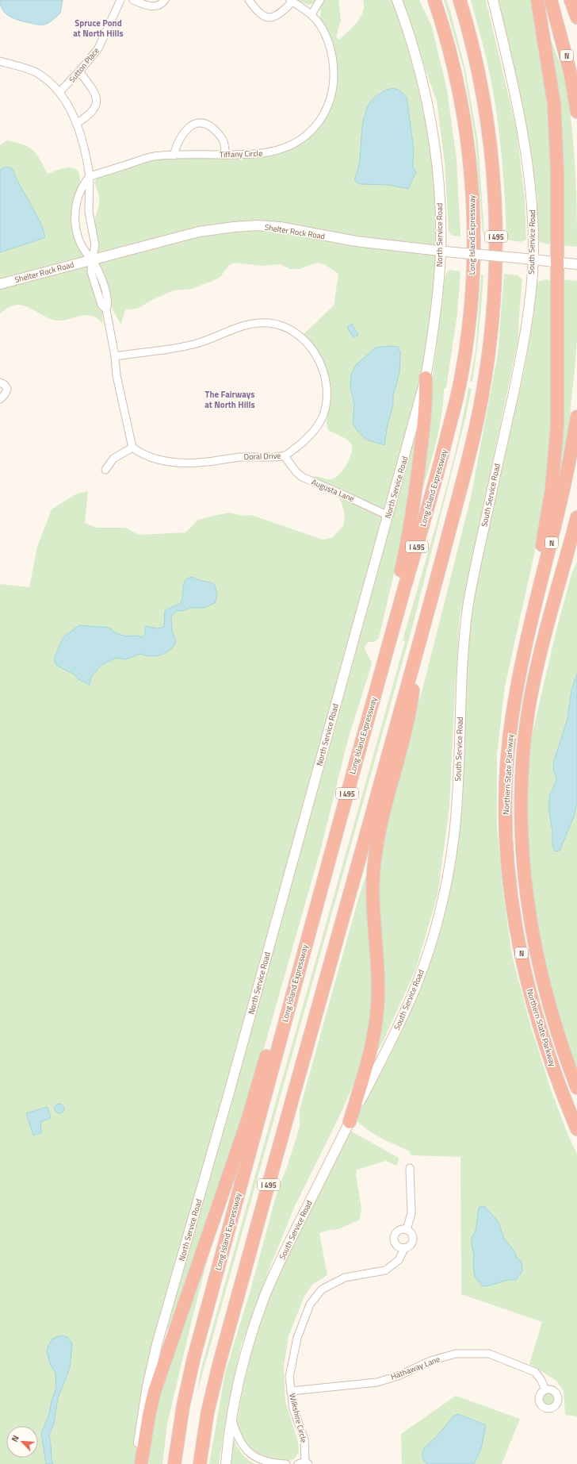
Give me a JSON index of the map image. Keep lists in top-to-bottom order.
{
  "streets": {
    "highway": [
      "N",
      "Long Island Expressway",
      "I 495",
      "Northern State Parkway"
    ],
    "main road": ["Shelter Rock Road", "North Service Road", "South Service Road"],
    "street": [
      "Sutton Place",
      "Tiffany Circle",
      "Doral Drive",
      "Augusta Lane",
      "Hathaway Lane",
      "Wilkshire Circle"
    ]
  },
  "crossings": [
    ["Shelter Rock Road", "North Service Road"],
    ["Shelter Rock Road", "South Service Road"],
    ["North Service Road", "Augusta Lane"],
    ["Doral Drive", "Augusta Lane"],
    ["Hathaway Lane", "Wilkshire Circle"]
  ],
  "districts": ["Spruce Pond at North Hills", "The Fairways at North Hills"],
  "north": "top left"
}
